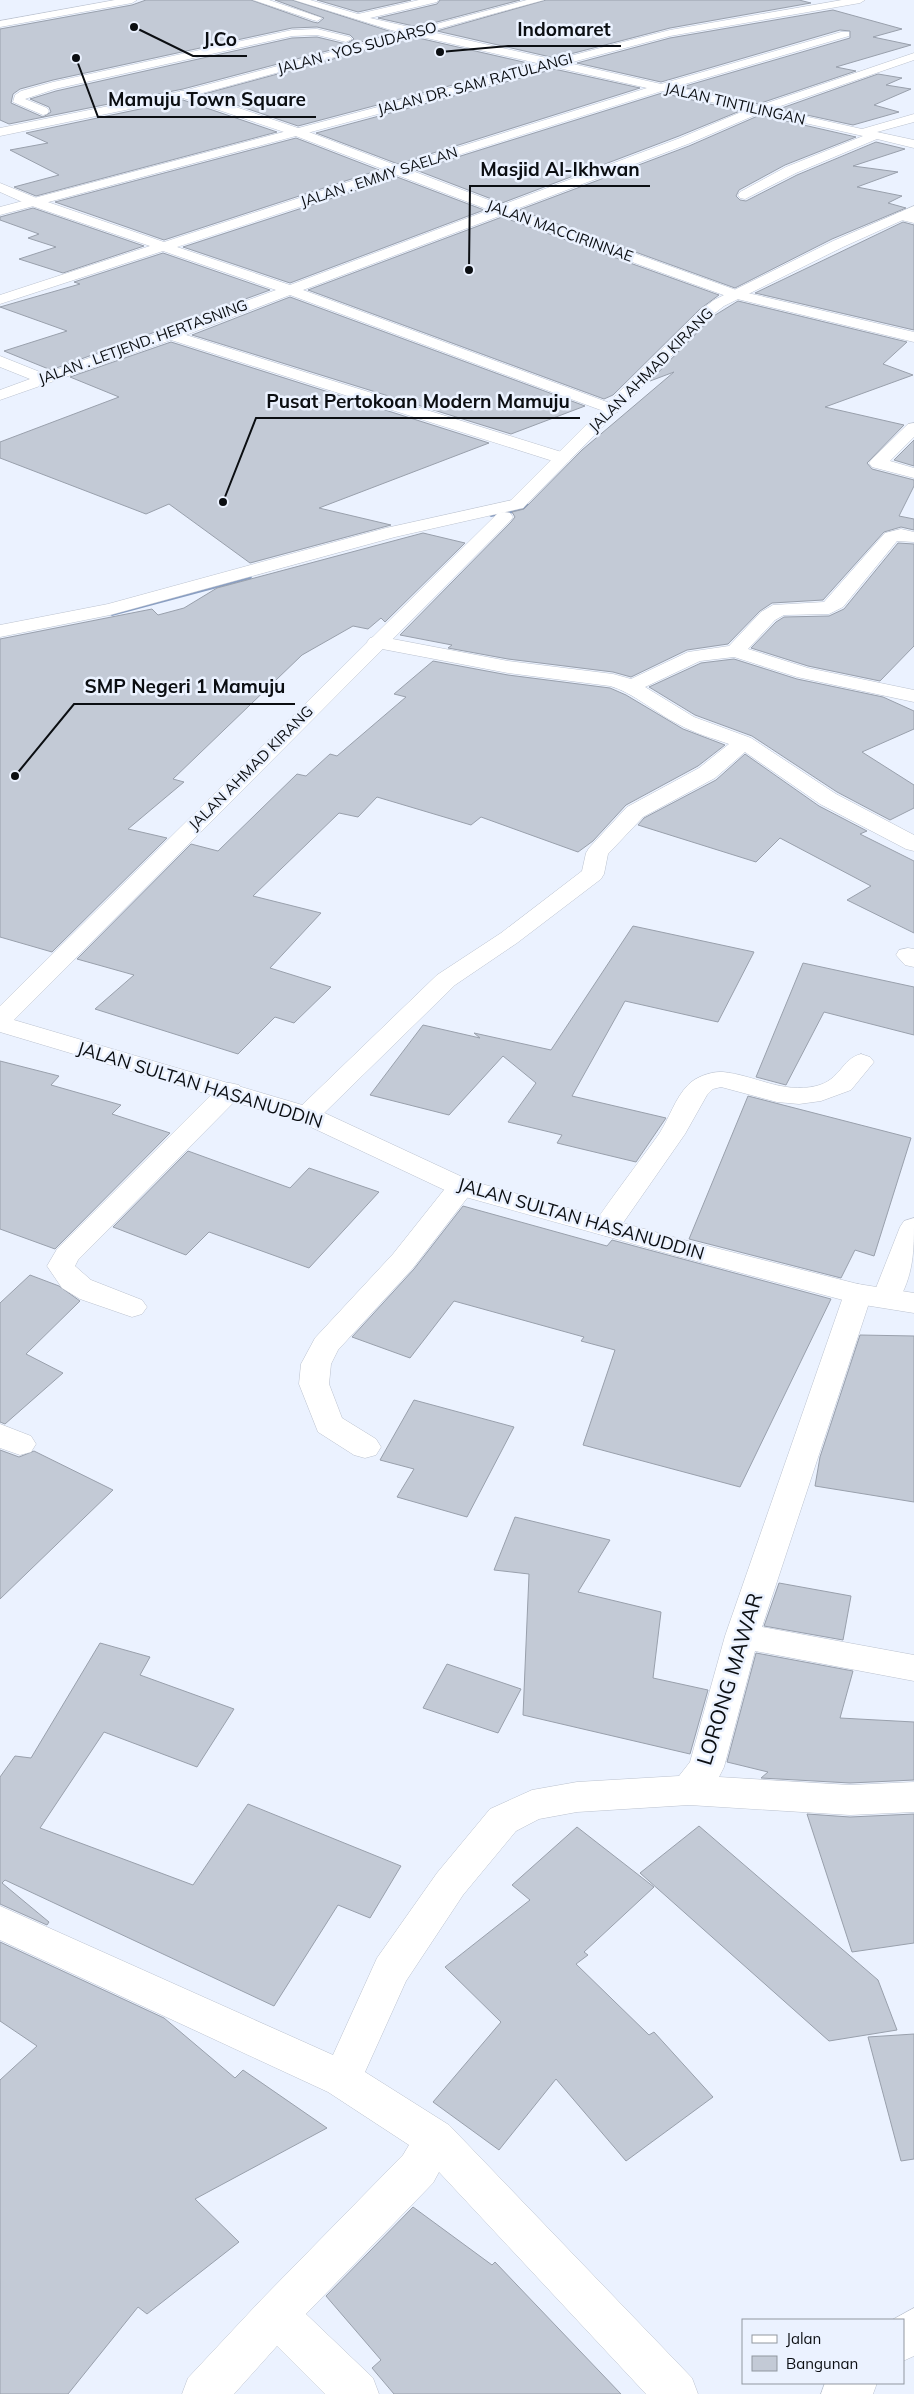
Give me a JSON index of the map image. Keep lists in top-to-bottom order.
{
  "streets": {
    "main road": [
      "JALAN . YOS SUDARSO",
      "JALAN DR. SAM RATULANGI",
      "JALAN TINTILINGAN",
      "JALAN . EMMY SAELAN",
      "JALAN MACCIRINNAE",
      "JALAN . LETJEND. HERTASNING",
      "JALAN AHMAD KIRANG",
      "JALAN SULTAN HASANUDDIN",
      "LORONG MAWAR"
    ]
  },
  "crossings": [
    ["JALAN . YOS SUDARSO", "JALAN TINTILINGAN"],
    ["JALAN . YOS SUDARSO", "JALAN MACCIRINNAE"],
    ["JALAN DR. SAM RATULANGI", "JALAN TINTILINGAN"],
    ["JALAN DR. SAM RATULANGI", "JALAN MACCIRINNAE"],
    ["JALAN TINTILINGAN", "JALAN . EMMY SAELAN"],
    ["JALAN TINTILINGAN", "JALAN . LETJEND. HERTASNING"],
    ["JALAN . EMMY SAELAN", "JALAN MACCIRINNAE"],
    ["JALAN MACCIRINNAE", "JALAN . LETJEND. HERTASNING"],
    ["JALAN MACCIRINNAE", "JALAN AHMAD KIRANG"],
    ["JALAN SULTAN HASANUDDIN", "LORONG MAWAR"]
  ],
  "places": [
    "J.Co",
    "Indomaret",
    "Mamuju Town Square",
    "Masjid Al-Ikhwan",
    "Pusat Pertokoan Modern Mamuju",
    "SMP Negeri 1 Mamuju"
  ],
  "legend": ["Jalan", "Bangunan"]
}
